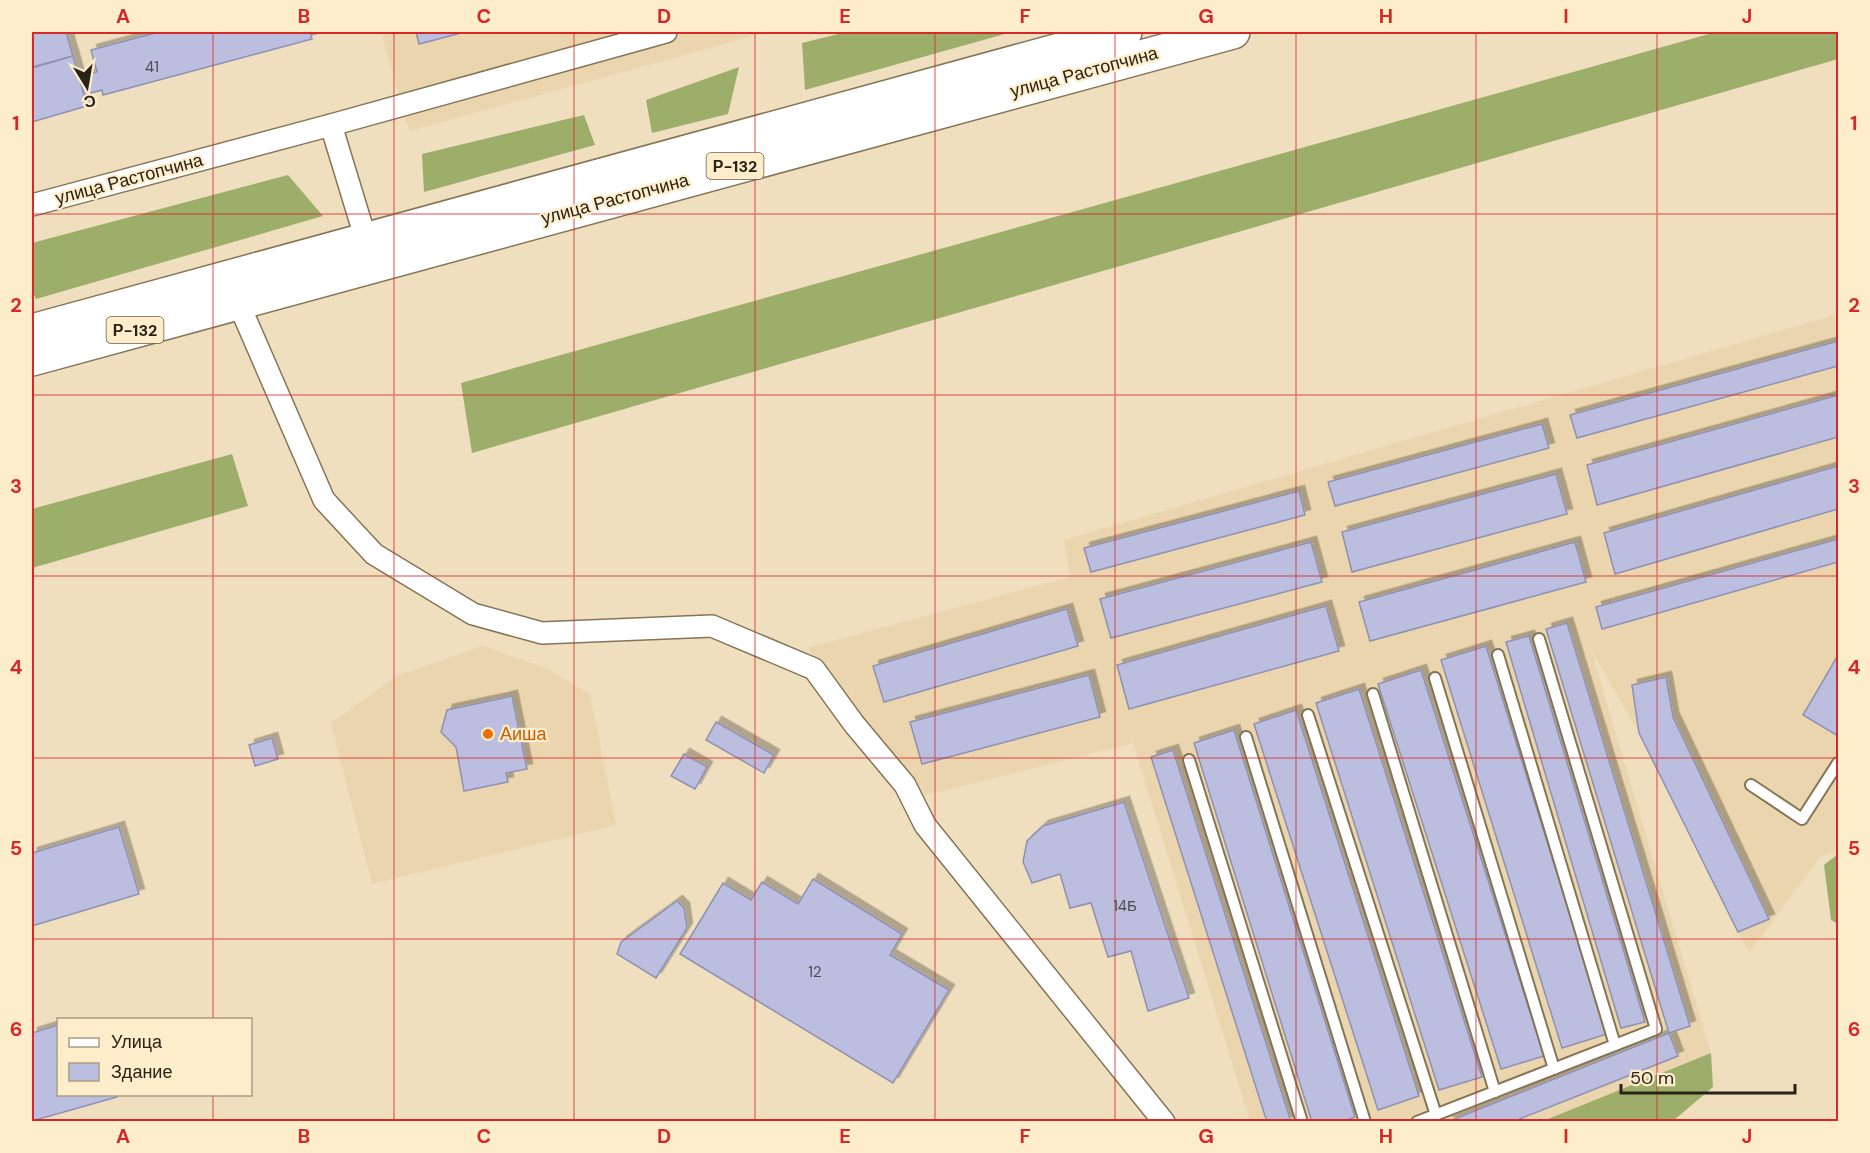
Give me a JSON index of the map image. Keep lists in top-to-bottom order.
{
  "streets": {
    "highway": ["улица Растопчина", "Р-132"]
  },
  "places": ["Аиша"],
  "house_numbers": ["41", "14Б", "12"],
  "legend": ["Улица", "Здание"],
  "scale_bar": "50 m",
  "north": "bottom",
  "grid": {
    "columns": [
      "A",
      "B",
      "C",
      "D",
      "E",
      "F",
      "G",
      "H",
      "I",
      "J"
    ],
    "rows": [
      "1",
      "2",
      "3",
      "4",
      "5",
      "6"
    ]
  }
}
